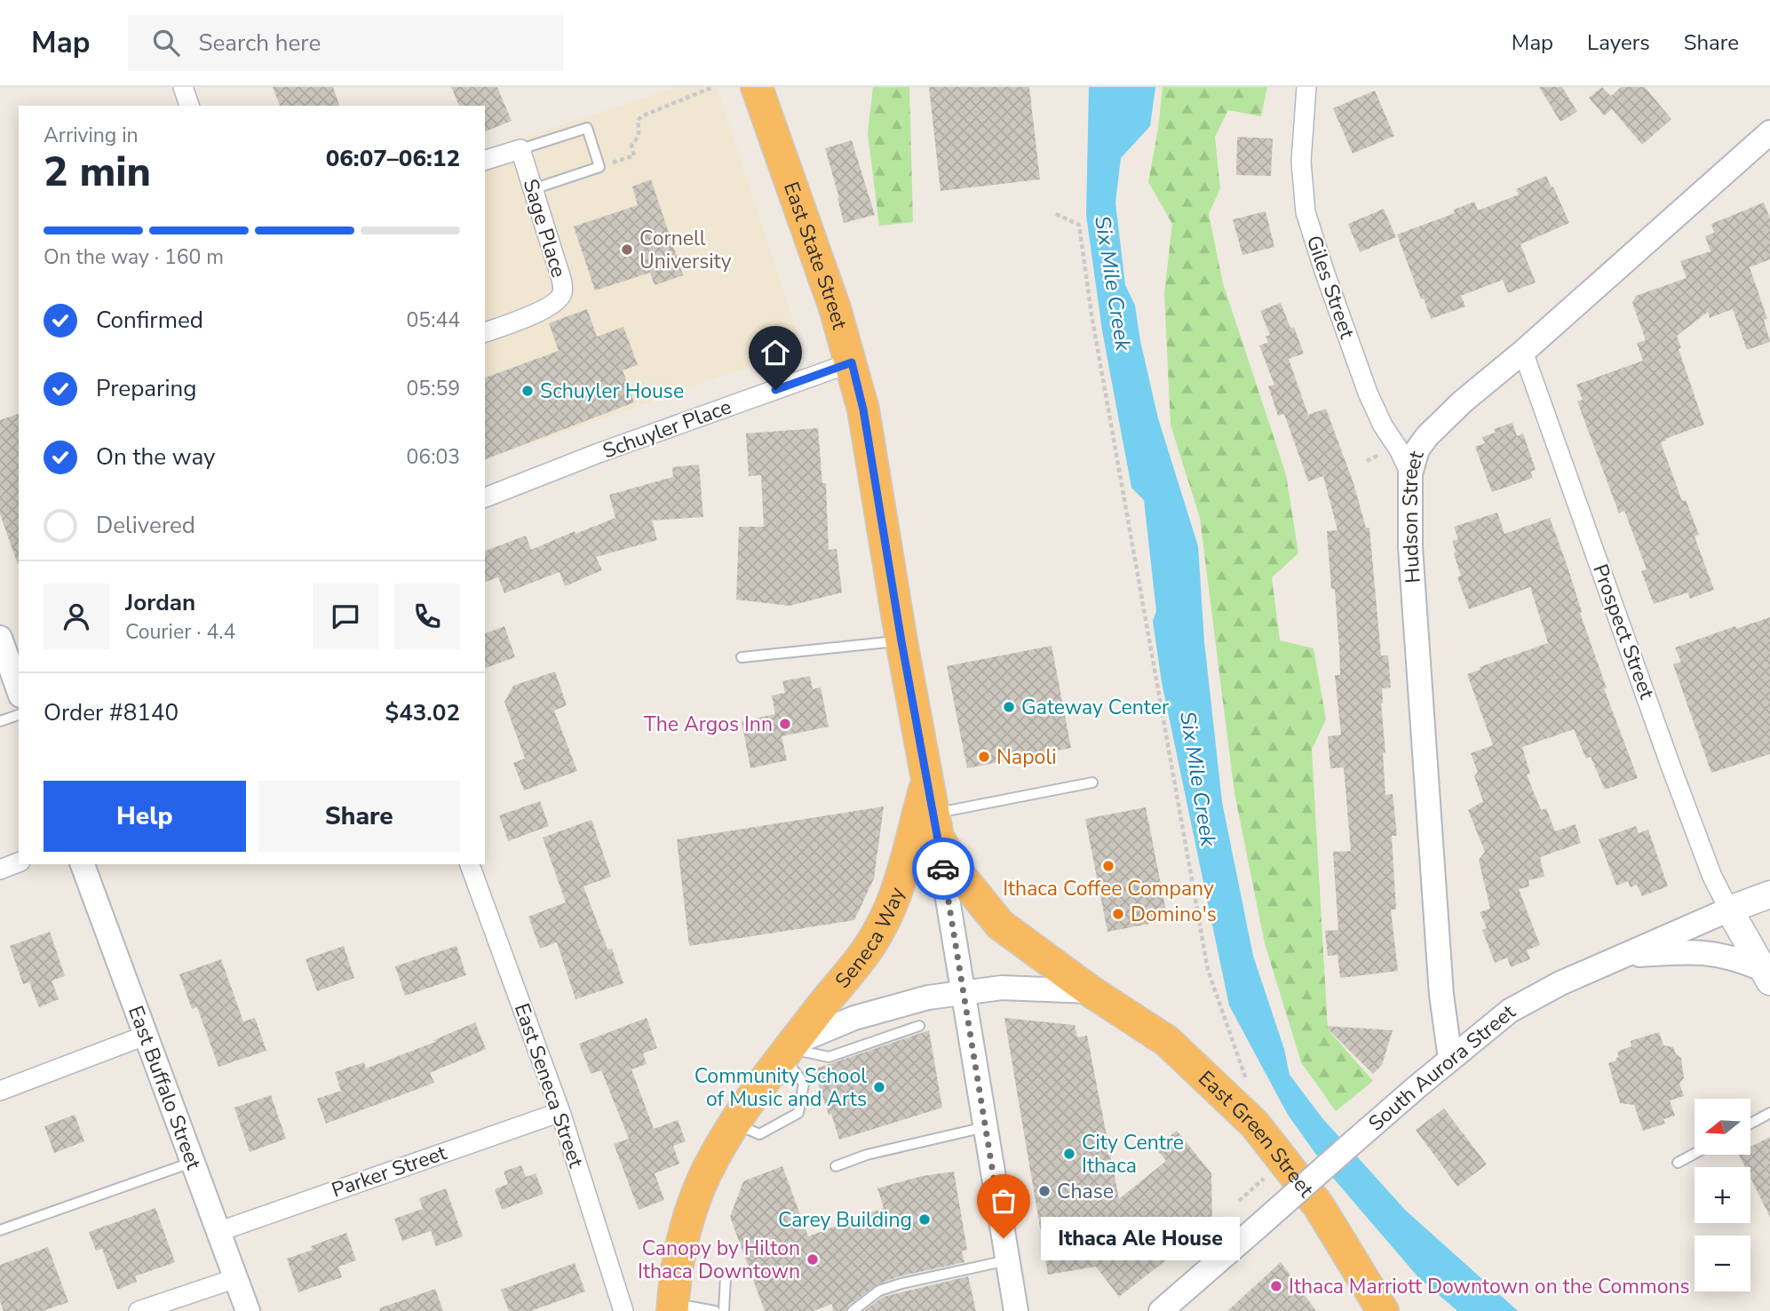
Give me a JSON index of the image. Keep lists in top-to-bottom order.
{
  "streets": {
    "highway": ["East State Street", "Seneca Way", "East Green Street"],
    "main road": ["South Aurora Street"],
    "street": [
      "Sage Place",
      "Giles Street",
      "Schuyler Place",
      "Hudson Street",
      "Prospect Street",
      "East Seneca Street",
      "East Buffalo Street",
      "Parker Street"
    ]
  },
  "crossings": [
    ["East State Street", "Schuyler Place"],
    ["East State Street", "Seneca Way"],
    ["East State Street", "East Green Street"],
    ["Giles Street", "Hudson Street"],
    ["Hudson Street", "Prospect Street"],
    ["Hudson Street", "South Aurora Street"],
    ["Prospect Street", "South Aurora Street"],
    ["East Seneca Street", "Parker Street"],
    ["East Buffalo Street", "Parker Street"]
  ],
  "water": ["Six Mile Creek"],
  "places": [
    "Cornell University",
    "Schuyler House",
    "Gateway Center",
    "The Argos Inn",
    "Napoli",
    "Ithaca Coffee Company",
    "Domino's",
    "Community School of Music and Arts",
    "City Centre Ithaca",
    "Chase",
    "Carey Building",
    "Ithaca Ale House",
    "Canopy by Hilton Ithaca Downtown",
    "Ithaca Marriott Downtown on the Commons"
  ],
  "north": "left",
  "page": {
    "header": "Map",
    "search": "Search here",
    "nav": ["Map", "Layers", "Share"],
    "heading": ["2 min", "Arriving in", "06:07–06:12"],
    "panel": [
      "Jordan",
      "Courier · 4.4",
      "Order #8140",
      "$43.02"
    ],
    "bar": "On the way · 160 m",
    "list": [
      ["Confirmed", "05:44"],
      ["Preparing", "05:59"],
      ["On the way", "06:03"],
      "Delivered"
    ],
    "buttons": ["Help", "Share"],
    "map_buttons": ["+", "−"],
    "bubble": "Ithaca Ale House"
  }
}
